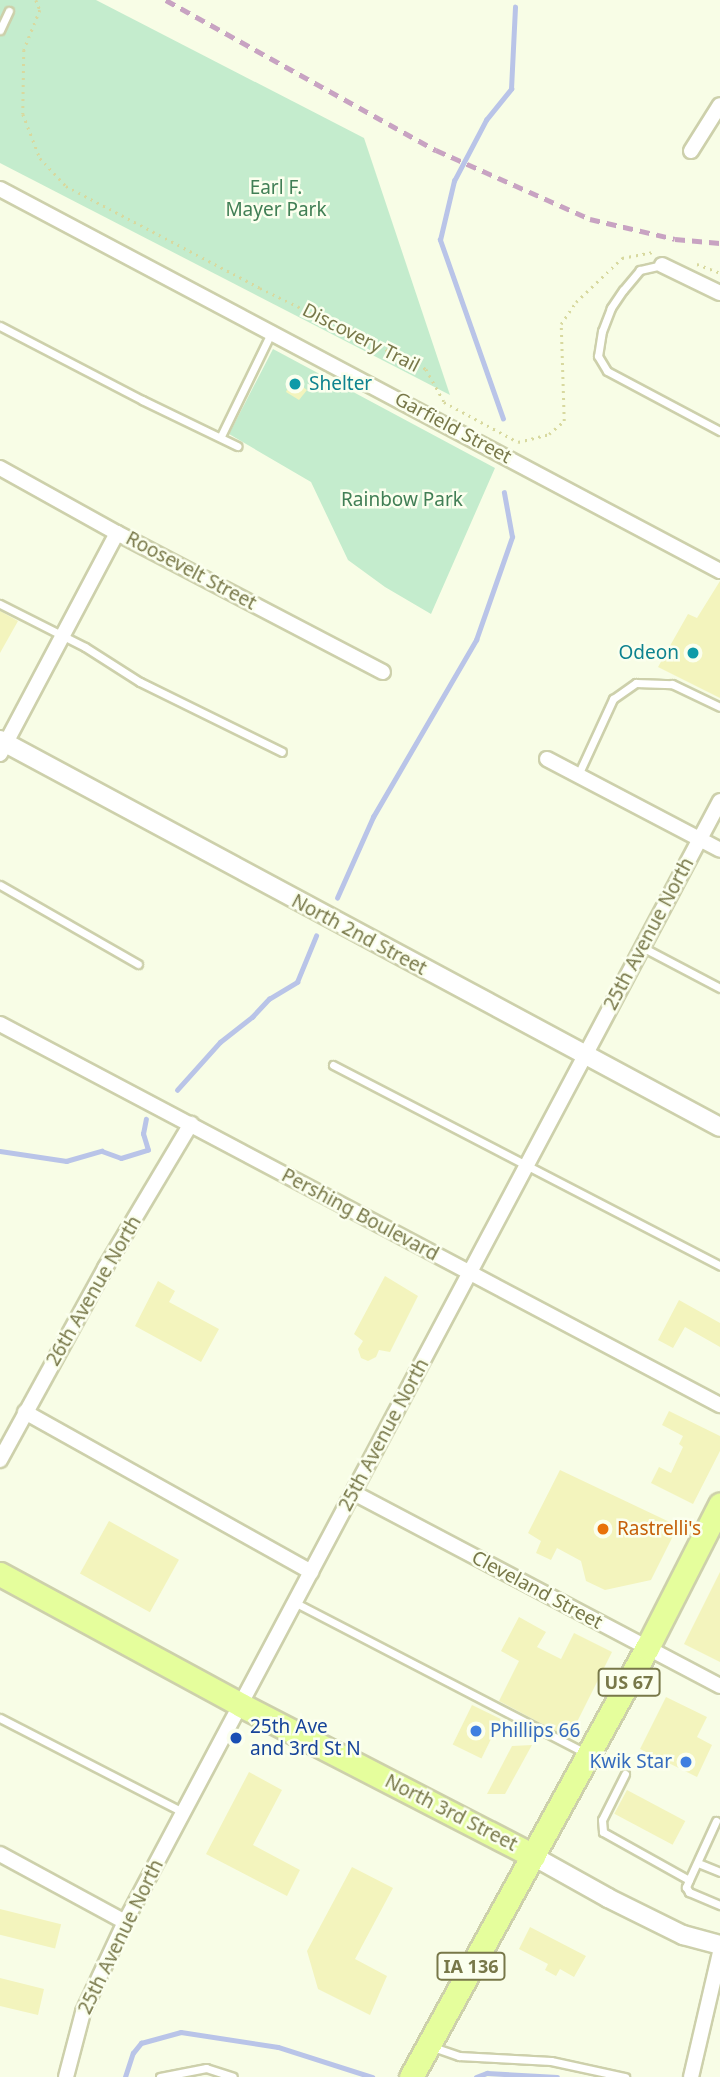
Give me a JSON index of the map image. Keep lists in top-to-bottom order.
{
  "streets": {
    "main road": ["US 67", "North 3rd Street", "IA 136"],
    "street": [
      "Garfield Street",
      "Roosevelt Street",
      "25th Avenue North",
      "North 2nd Street",
      "Pershing Boulevard",
      "26th Avenue North",
      "Cleveland Street"
    ],
    "path": ["Discovery Trail"]
  },
  "crossings": [
    ["25th Avenue North", "North 2nd Street"],
    ["25th Avenue North", "Pershing Boulevard"],
    ["25th Avenue North", "Cleveland Street"],
    ["25th Avenue North", "North 3rd Street"],
    ["Pershing Boulevard", "26th Avenue North"],
    ["Cleveland Street", "US 67"],
    ["US 67", "North 3rd Street"],
    ["US 67", "IA 136"],
    ["North 3rd Street", "IA 136"]
  ],
  "parks": ["Earl F. Mayer Park", "Rainbow Park"],
  "places": [
    "Shelter",
    "Odeon",
    "Rastrelli's",
    "Phillips 66",
    "25th Ave and 3rd St N",
    "Kwik Star"
  ]
}
